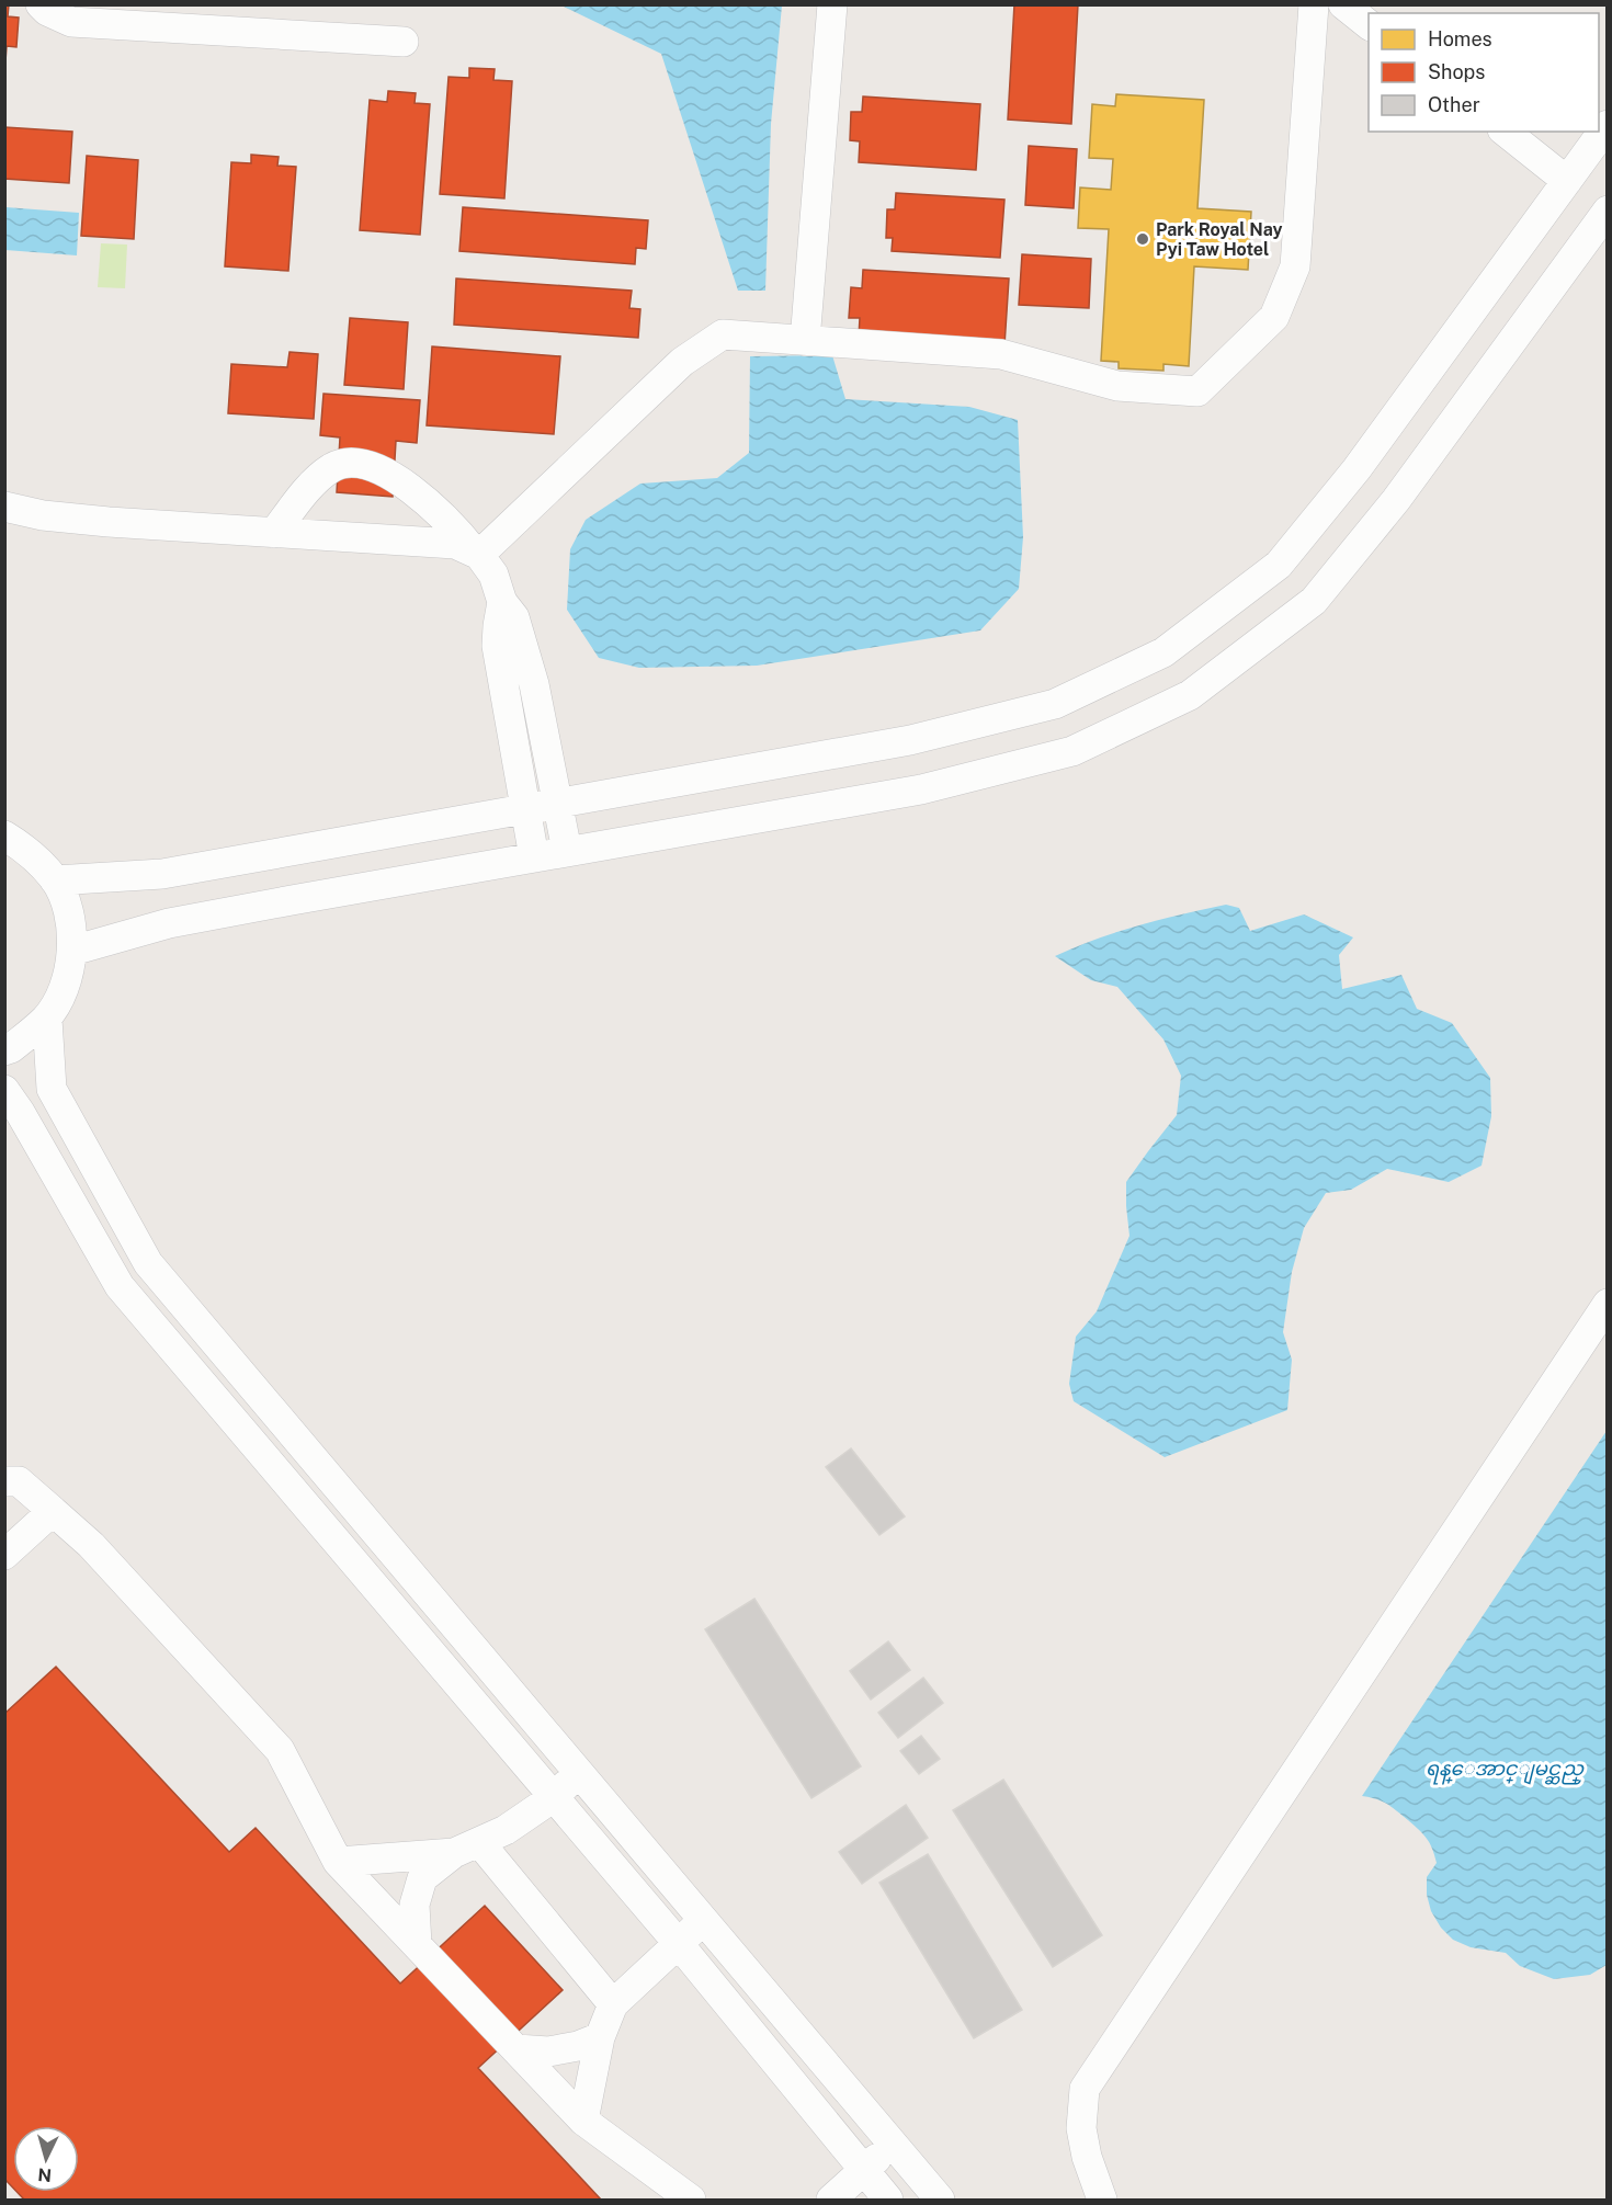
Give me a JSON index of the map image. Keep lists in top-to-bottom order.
{
  "water": ["ရန္ေအာင္ျမင္ဆည္"],
  "places": ["Park Royal Nay Pyi Taw Hotel"],
  "legend": ["Homes", "Shops", "Other"],
  "north": "bottom"
}
